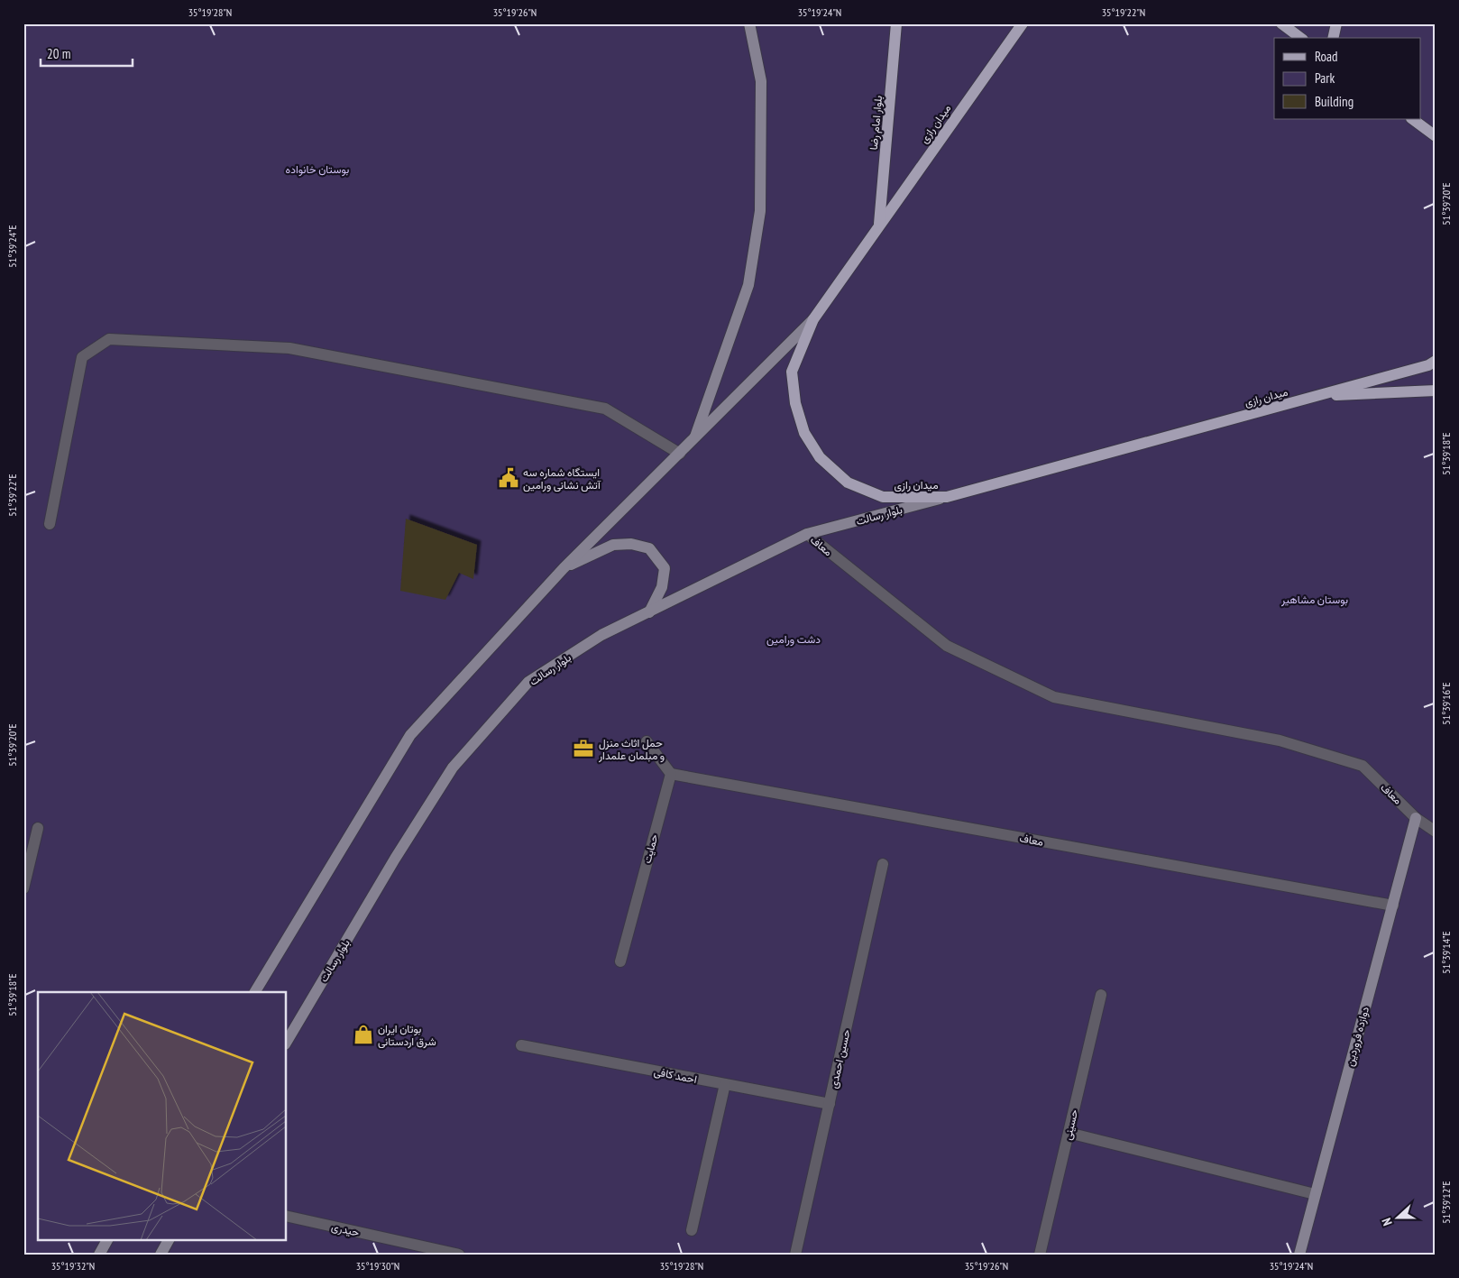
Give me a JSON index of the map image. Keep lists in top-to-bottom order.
{
  "streets": {
    "main road": [
      "بلوار امام رضا",
      "میدان رازی",
      "بلوار رسالت",
      "دوازده فروردین"
    ],
    "street": [
      "معاف",
      "حمایت",
      "حسین احمدی",
      "احمد کافی",
      "حسینی",
      "حیدری"
    ]
  },
  "crossings": [
    ["بلوار امام رضا", "میدان رازی"],
    ["میدان رازی", "بلوار رسالت"],
    ["بلوار رسالت", "معاف"],
    ["معاف", "حمایت"],
    ["معاف", "دوازده فروردین"],
    ["حسین احمدی", "احمد کافی"]
  ],
  "parks": ["بوستان خانواده", "بوستان مشاهیر", "دشت ورامین"],
  "places": {
    "public building": ["ایستگاه شماره سه آتش نشانی ورامین"],
    "office": ["حمل اثاث منزل و مبلمان علمدار"],
    "shop": ["بوتان ایران شرق اردستانی"]
  },
  "legend": ["Road", "Park", "Building"],
  "scale_bar": "20 m",
  "north": "left",
  "coordinates": [
    "35°19'28\"N",
    "35°19'26\"N",
    "35°19'24\"N",
    "35°19'22\"N",
    "51°39'20\"E",
    "51°39'24\"E",
    "51°39'18\"E",
    "51°39'22\"E",
    "51°39'16\"E",
    "51°39'14\"E",
    "51°39'12\"E",
    "35°19'32\"N",
    "35°19'30\"N"
  ]
}
